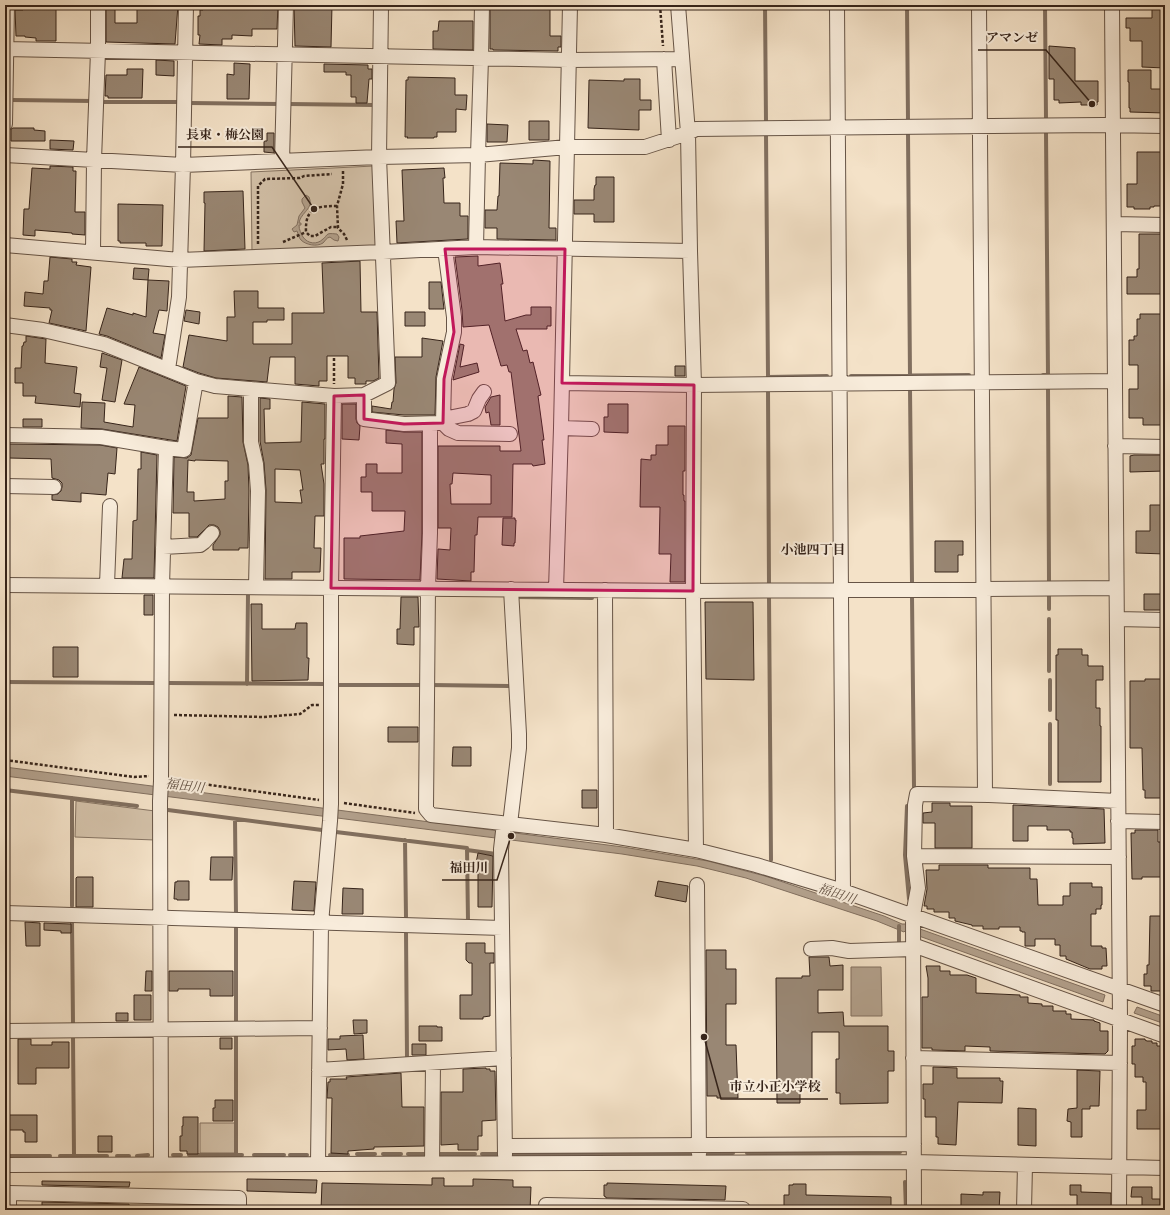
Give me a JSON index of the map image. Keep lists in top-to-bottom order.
{
  "districts": ["小池四丁目"],
  "water": ["福田川"],
  "places": [
    "アマンゼ",
    "長束・梅公園",
    "福田川",
    "市立小正小学校"
  ]
}
